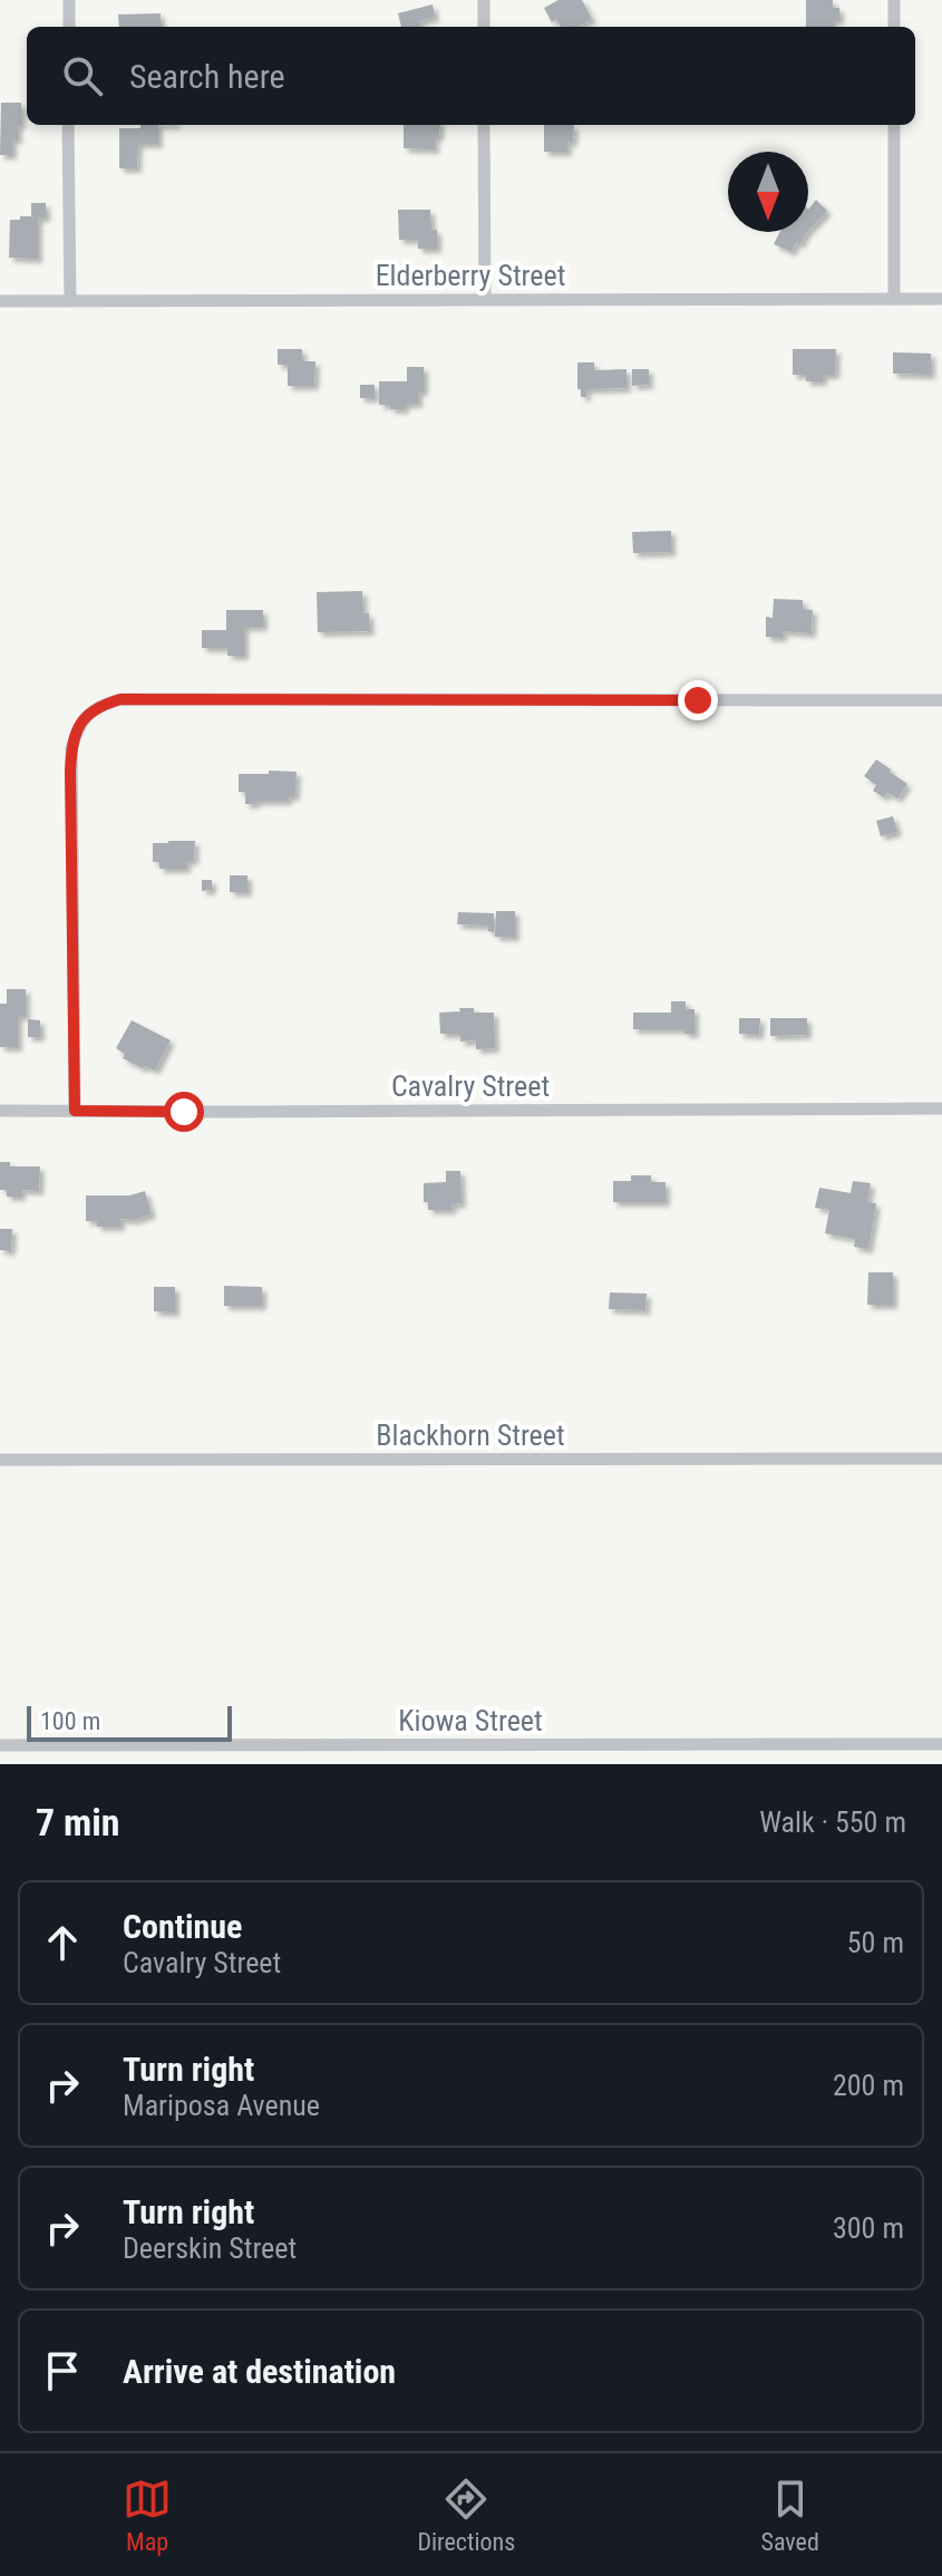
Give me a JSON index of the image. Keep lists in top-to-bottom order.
{
  "streets": {
    "street": [
      "Elderberry Street",
      "Cavalry Street",
      "Blackhorn Street",
      "Kiowa Street"
    ]
  },
  "scale_bar": "100 m",
  "north": "bottom",
  "page": {
    "search": "Search here",
    "scale": "100 m",
    "heading": ["7 min", "Walk · 550 m"],
    "list": [
      ["Continue", "Cavalry Street", "50 m"],
      ["Turn right", "Mariposa Avenue", "200 m"],
      ["Turn right", "Deerskin Street", "300 m"],
      "Arrive at destination"
    ],
    "nav": ["Map", "Directions", "Saved"]
  }
}
